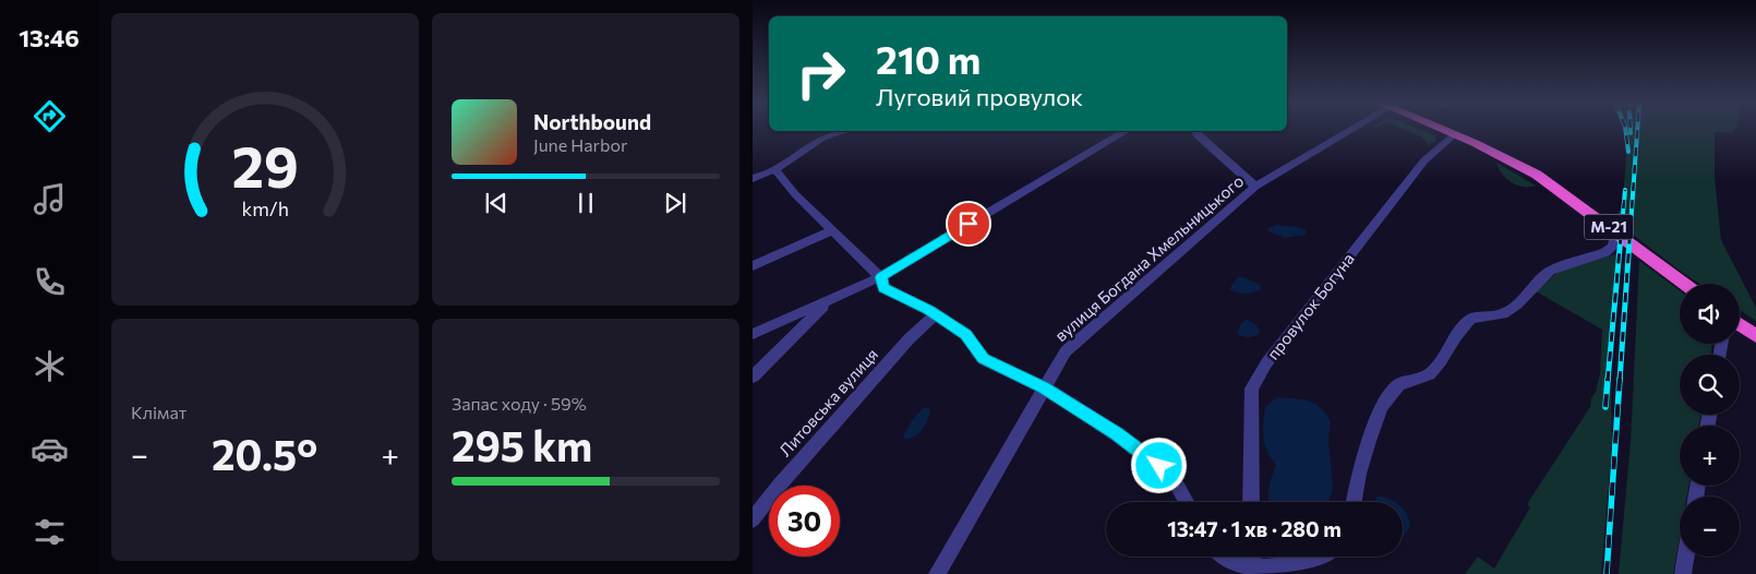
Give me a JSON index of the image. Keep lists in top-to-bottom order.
{
  "streets": {
    "highway": ["М-21"],
    "street": ["вулиця Богдана Хмельницького", "провулок Богуна", "Литовська вулиця"]
  },
  "crossings": [
    ["М-21", "провулок Богуна"]
  ],
  "page": {
    "tabs": "13:46",
    "turn": ["210 m", "Луговий провулок"],
    "song": ["Northbound", "June Harbor"],
    "map_buttons": ["+", "−"],
    "tile": [
      "Клімат",
      ["Запас ходу · 59%", "295 km"]
    ],
    "heat": ["−", "20.5°", "+"],
    "limit": "30",
    "trip": "13:47 · 1 хв · 280 m",
    "gauge": ["29", "km/h"]
  }
}
